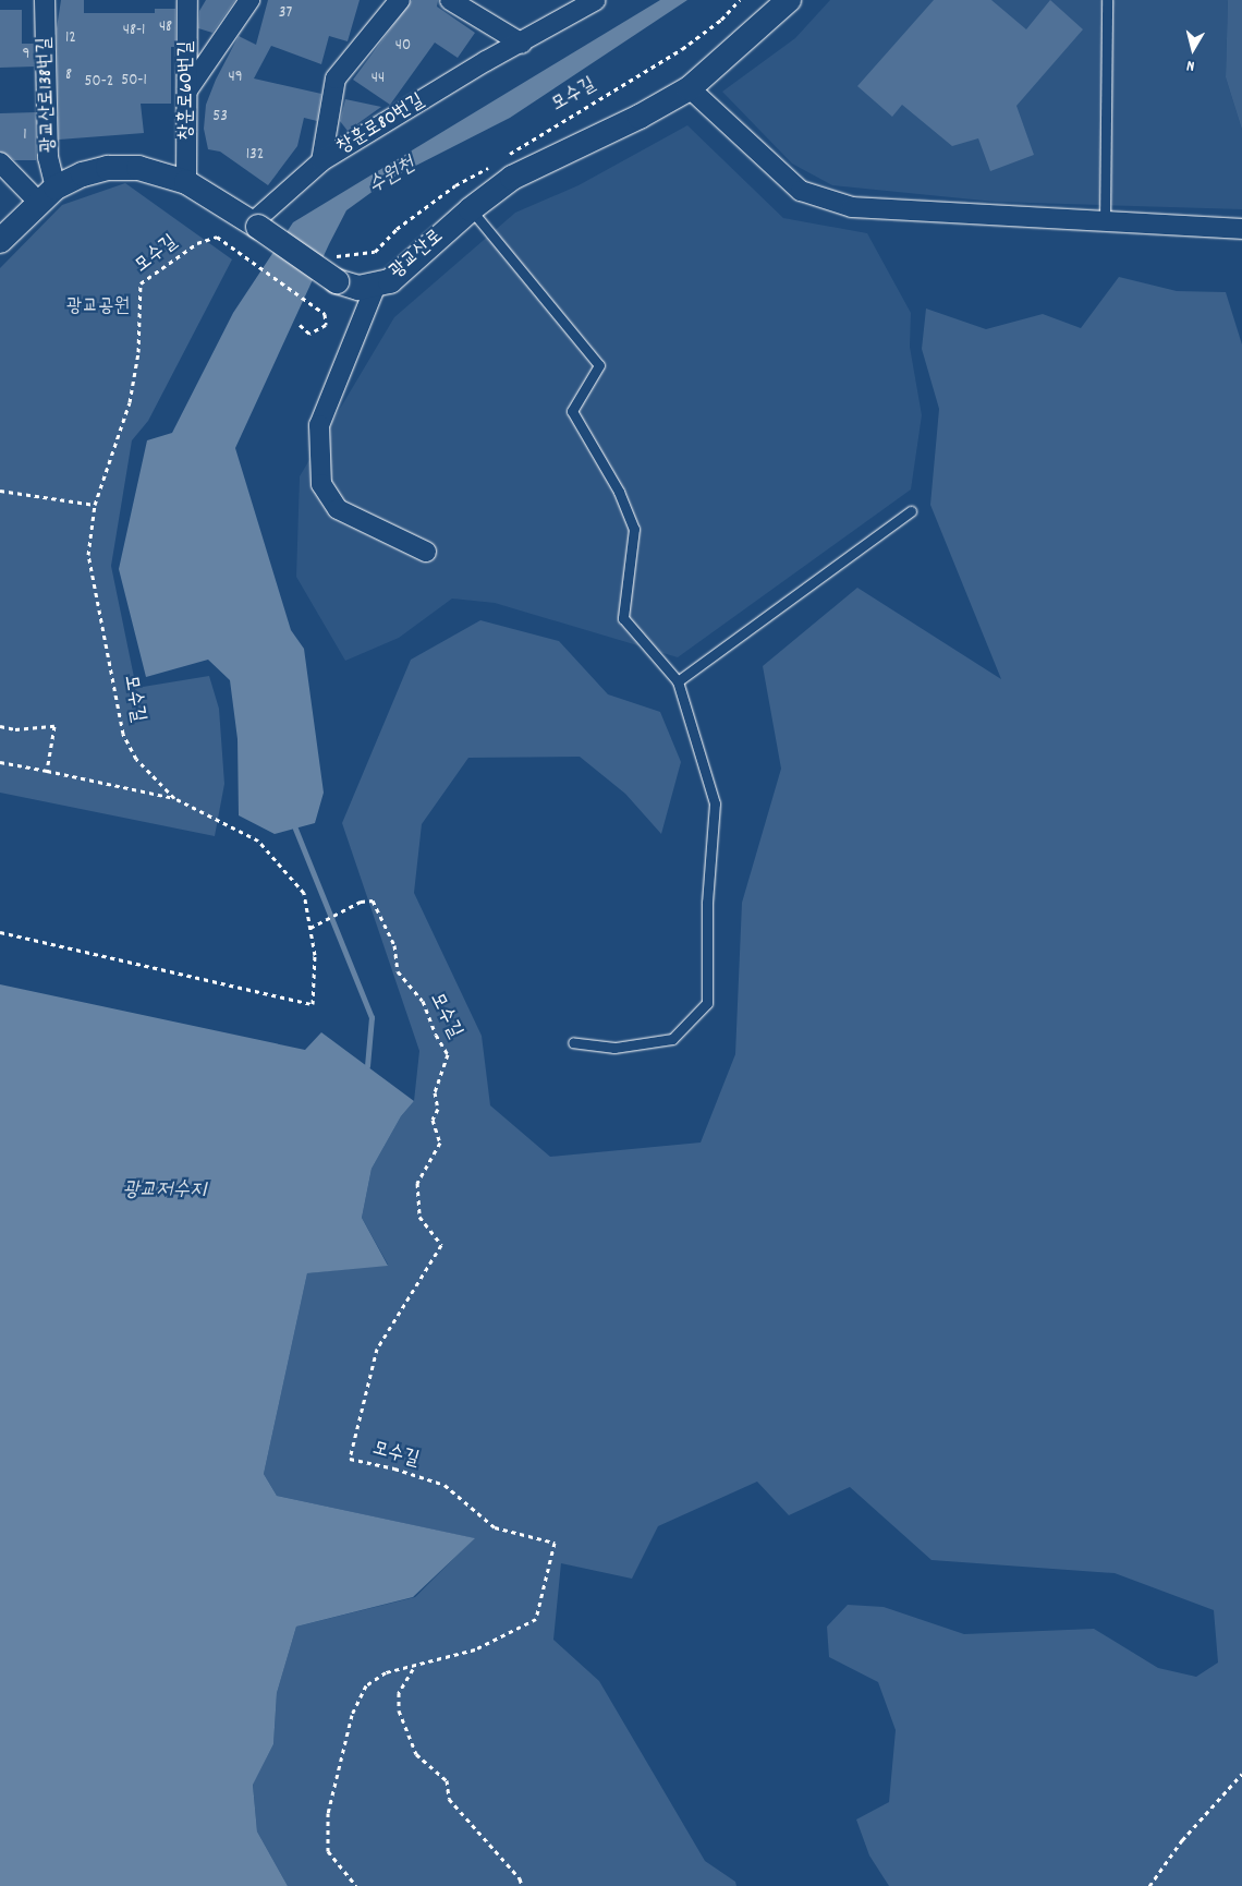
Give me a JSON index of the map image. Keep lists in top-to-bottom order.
{
  "streets": {
    "street": [
      "창훈로60번길",
      "광교산로138번길",
      "창훈로80번길",
      "광교산로"
    ],
    "path": ["모수길"]
  },
  "crossings": [
    ["창훈로60번길", "광교산로"],
    ["광교산로138번길", "광교산로"],
    ["창훈로80번길", "광교산로"]
  ],
  "water": ["수원천", "광교저수지"],
  "parks": ["광교공원"],
  "house_numbers": [
    "37",
    "48",
    "48-1",
    "12",
    "40",
    "9",
    "8",
    "49",
    "44",
    "50-1",
    "50-2",
    "53",
    "1",
    "132"
  ],
  "north": "bottom"
}
